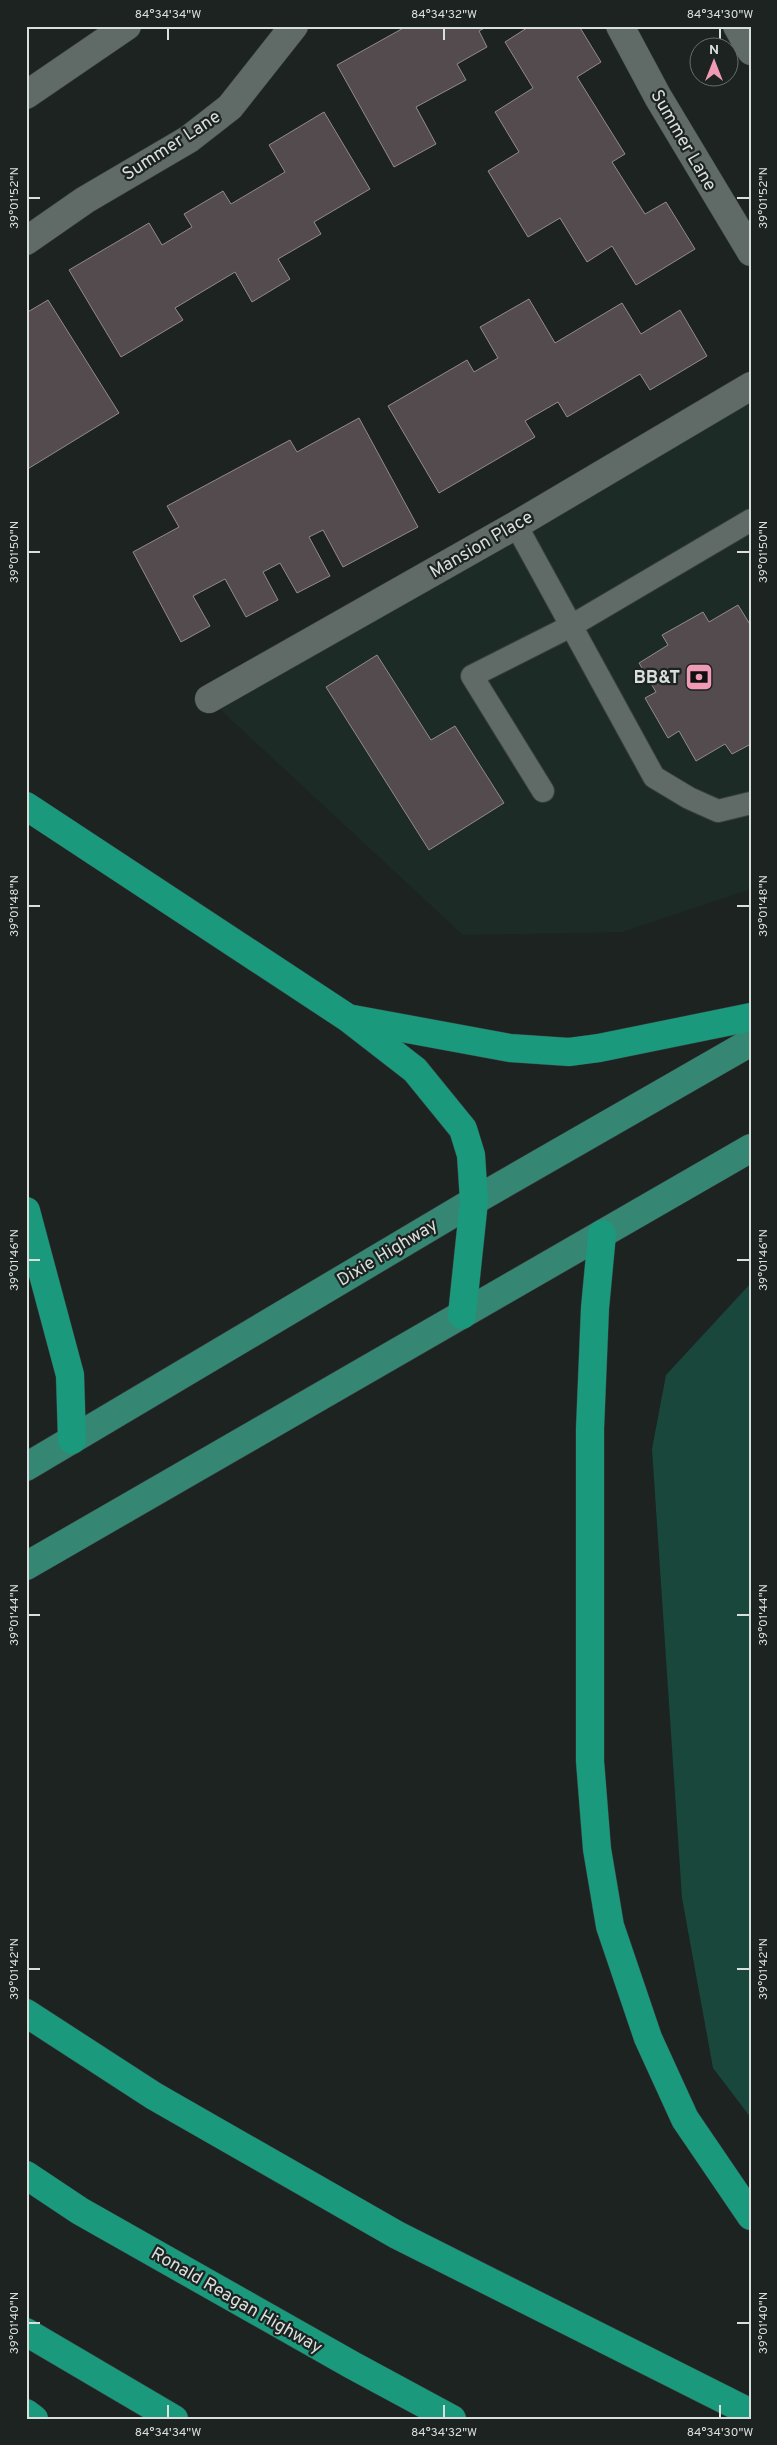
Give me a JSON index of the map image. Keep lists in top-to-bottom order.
{
  "streets": {
    "highway": ["Ronald Reagan Highway"],
    "main road": ["Dixie Highway"],
    "street": ["Summer Lane", "Mansion Place"]
  },
  "places": {
    "bank": ["BB&T"]
  },
  "north": "top",
  "coordinates": [
    "84°34'34\"W",
    "84°34'32\"W",
    "84°34'30\"W",
    "39°01'52\"N",
    "39°01'50\"N",
    "39°01'48\"N",
    "39°01'46\"N",
    "39°01'44\"N",
    "39°01'42\"N",
    "39°01'40\"N"
  ]
}
